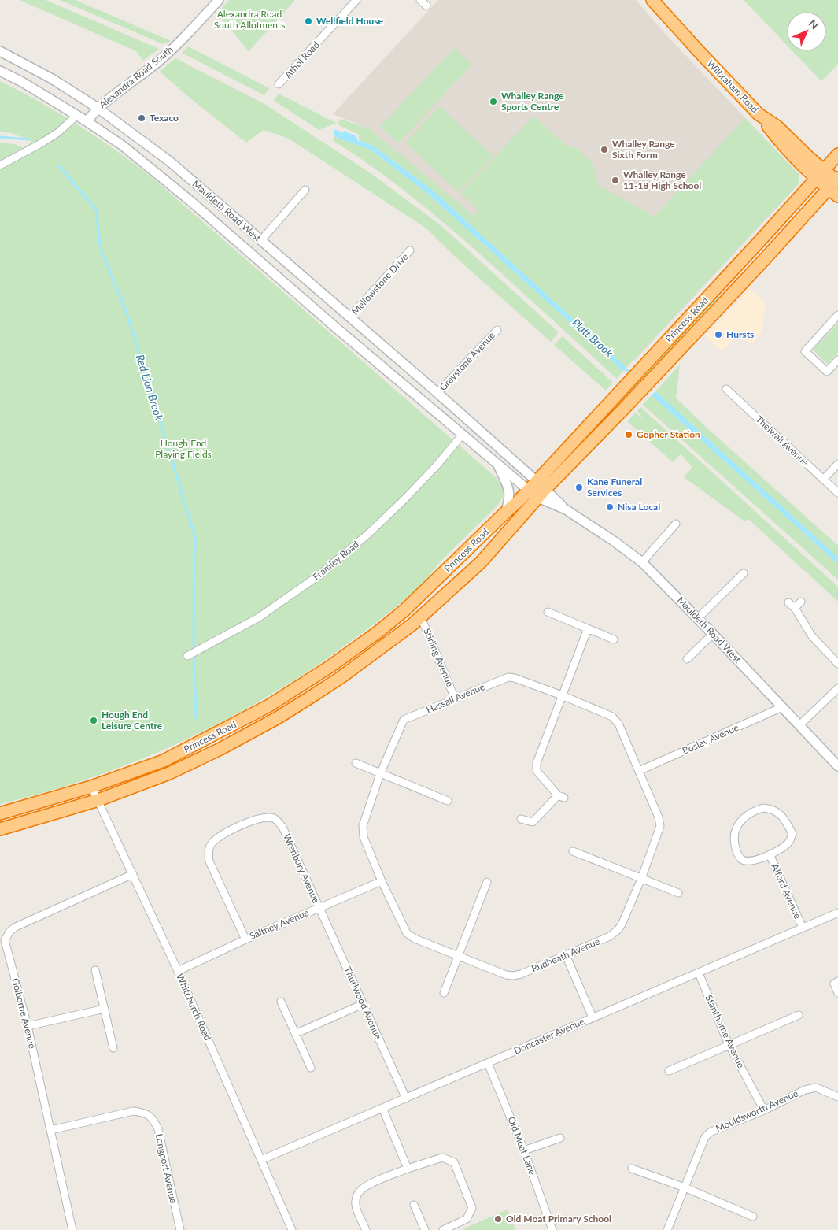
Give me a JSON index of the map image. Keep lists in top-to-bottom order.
{
  "streets": {
    "highway": ["Wilbraham Road", "Princess Road"],
    "street": [
      "Athol Road",
      "Alexandra Road South",
      "Mauldeth Road West",
      "Mellowstone Drive",
      "Greystone Avenue",
      "Thelwall Avenue",
      "Framley Road",
      "Stirling Avenue",
      "Hassall Avenue",
      "Bosley Avenue",
      "Wrenbury Avenue",
      "Alford Avenue",
      "Saltney Avenue",
      "Rudheath Avenue",
      "Thurlwood Avenue",
      "Whitchurch Road",
      "Golborne Avenue",
      "Stanthorne Avenue",
      "Doncaster Avenue",
      "Mouldsworth Avenue",
      "Old Moat Lane",
      "Longport Avenue"
    ]
  },
  "crossings": [
    ["Alexandra Road South", "Mauldeth Road West"],
    ["Wilbraham Road", "Princess Road"],
    ["Mauldeth Road West", "Mellowstone Drive"],
    ["Mauldeth Road West", "Princess Road"],
    ["Mauldeth Road West", "Greystone Avenue"],
    ["Mauldeth Road West", "Bosley Avenue"],
    ["Princess Road", "Stirling Avenue"],
    ["Princess Road", "Whitchurch Road"],
    ["Stirling Avenue", "Hassall Avenue"],
    ["Hassall Avenue", "Bosley Avenue"],
    ["Hassall Avenue", "Saltney Avenue"],
    ["Hassall Avenue", "Rudheath Avenue"],
    ["Bosley Avenue", "Rudheath Avenue"],
    ["Wrenbury Avenue", "Saltney Avenue"],
    ["Wrenbury Avenue", "Thurlwood Avenue"],
    ["Alford Avenue", "Doncaster Avenue"],
    ["Saltney Avenue", "Rudheath Avenue"],
    ["Saltney Avenue", "Thurlwood Avenue"],
    ["Saltney Avenue", "Whitchurch Road"],
    ["Thurlwood Avenue", "Doncaster Avenue"],
    ["Whitchurch Road", "Golborne Avenue"],
    ["Whitchurch Road", "Doncaster Avenue"],
    ["Golborne Avenue", "Longport Avenue"],
    ["Stanthorne Avenue", "Doncaster Avenue"],
    ["Stanthorne Avenue", "Mouldsworth Avenue"],
    ["Doncaster Avenue", "Old Moat Lane"]
  ],
  "water": ["Platt Brook", "Red Lion Brook"],
  "parks": ["Alexandra Road South Allotments", "Hough End Playing Fields"],
  "places": [
    "Wellfield House",
    "Whalley Range Sports Centre",
    "Texaco",
    "Whalley Range Sixth Form",
    "Whalley Range 11-18 High School",
    "Hursts",
    "Gopher Station",
    "Kane Funeral Services",
    "Nisa Local",
    "Hough End Leisure Centre",
    "Old Moat Primary School"
  ],
  "north": "top right"
}
